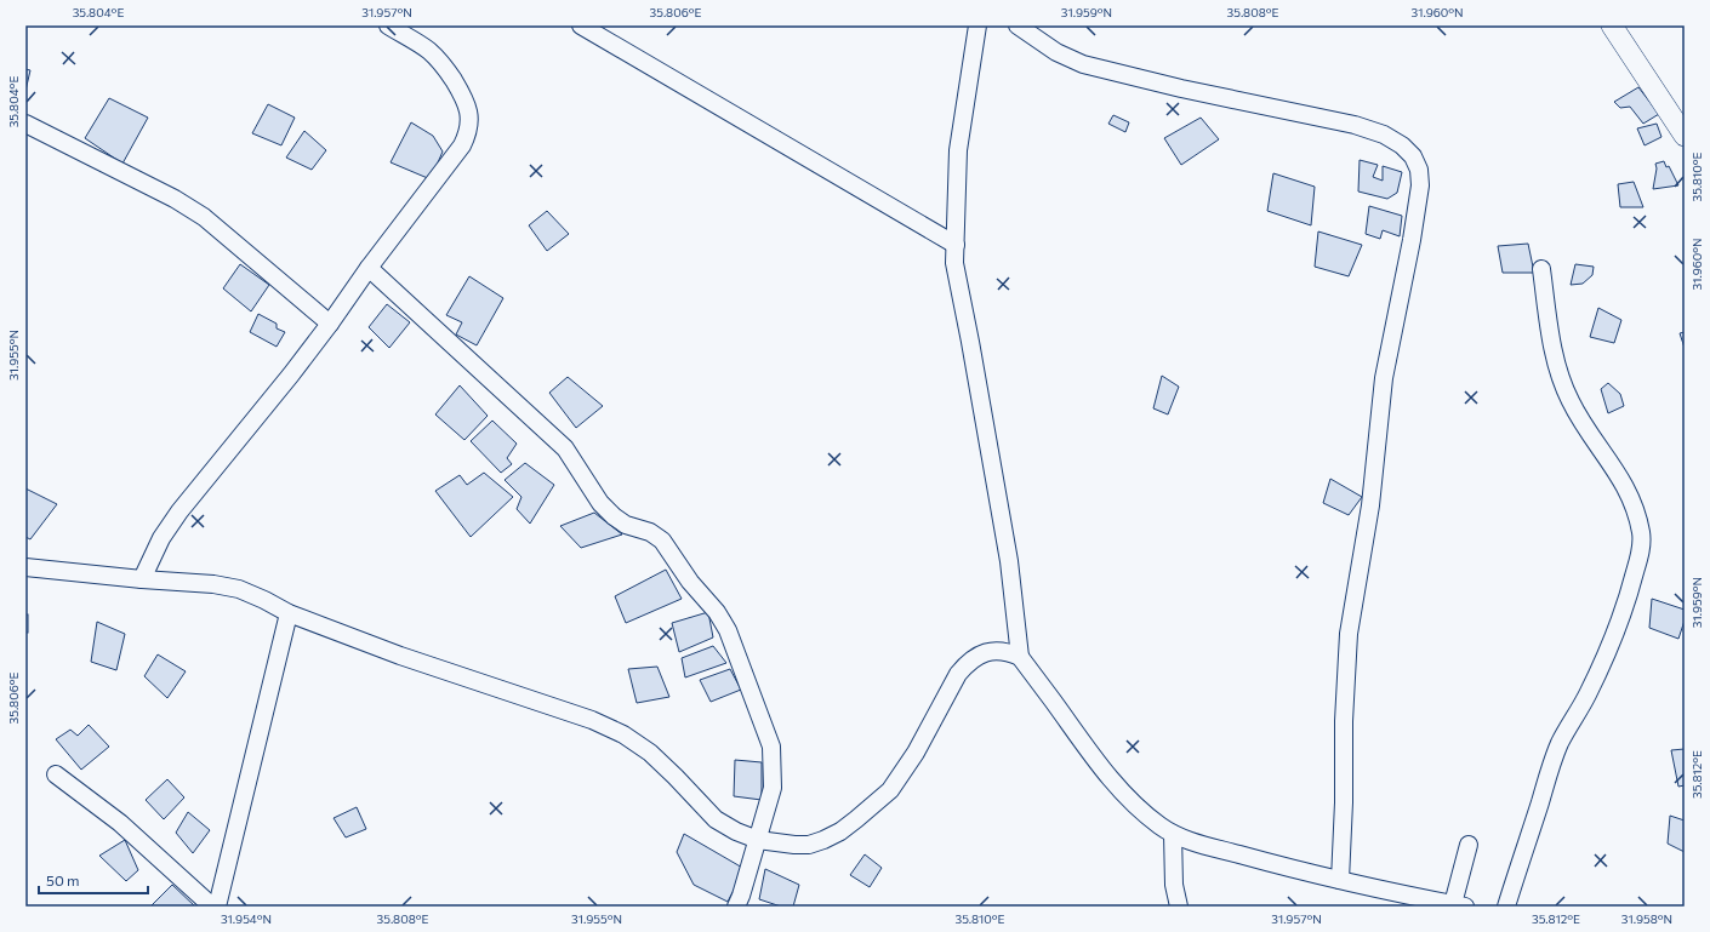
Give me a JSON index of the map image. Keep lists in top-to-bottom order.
{
  "scale_bar": "50 m",
  "coordinates": [
    "35.804°E",
    "31.957°N",
    "35.806°E",
    "31.959°N",
    "35.808°E",
    "31.960°N",
    "35.810°E",
    "31.955°N",
    "35.812°E",
    "31.954°N",
    "31.958°N"
  ]
}
